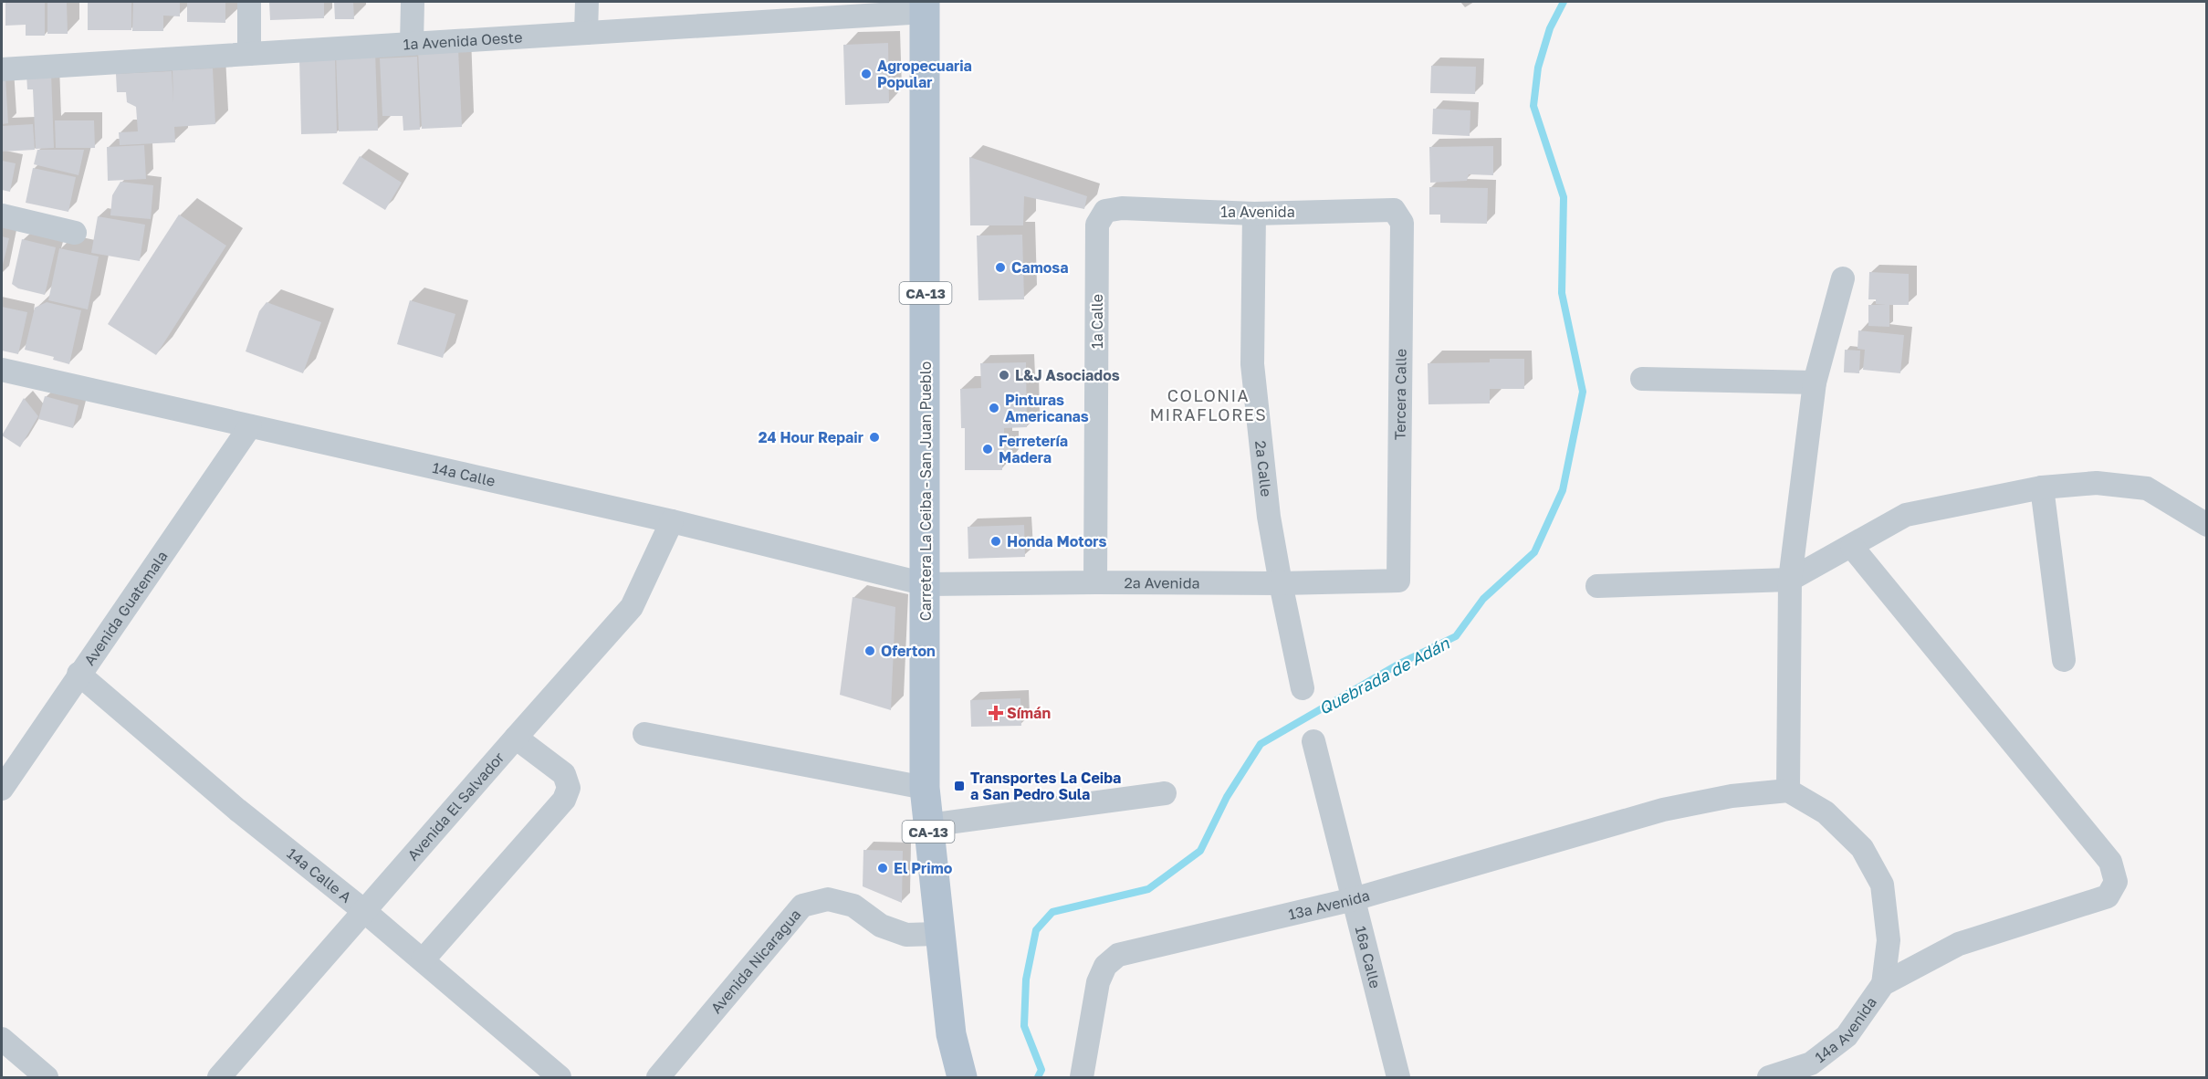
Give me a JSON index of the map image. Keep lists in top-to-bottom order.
{
  "streets": {
    "main road": ["CA-13", "Carretera La Ceiba - San Juan Pueblo"],
    "street": [
      "1a Avenida Oeste",
      "1a Avenida",
      "1a Calle",
      "Tercera Calle",
      "2a Calle",
      "14a Calle",
      "2a Avenida",
      "Avenida Guatemala",
      "Avenida El Salvador",
      "14a Calle A",
      "13a Avenida",
      "16a Calle",
      "Avenida Nicaragua",
      "14a Avenida"
    ]
  },
  "crossings": [
    ["1a Avenida Oeste", "Carretera La Ceiba - San Juan Pueblo"],
    ["1a Avenida", "1a Calle"],
    ["1a Avenida", "Tercera Calle"],
    ["1a Avenida", "2a Calle"],
    ["1a Calle", "2a Avenida"],
    ["Tercera Calle", "2a Avenida"],
    ["2a Calle", "2a Avenida"],
    ["14a Calle", "Carretera La Ceiba - San Juan Pueblo"],
    ["14a Calle", "2a Avenida"],
    ["14a Calle", "Avenida Guatemala"],
    ["14a Calle", "Avenida El Salvador"],
    ["Carretera La Ceiba - San Juan Pueblo", "2a Avenida"],
    ["Carretera La Ceiba - San Juan Pueblo", "Avenida Nicaragua"],
    ["Avenida Guatemala", "14a Calle A"],
    ["Avenida El Salvador", "14a Calle A"],
    ["13a Avenida", "16a Calle"]
  ],
  "districts": ["COLONIA MIRAFLORES"],
  "water": ["Quebrada de Adán"],
  "places": {
    "other": [
      "Agropecuaria Popular",
      "Camosa",
      "L&J Asociados",
      "Pinturas Americanas",
      "24 Hour Repair",
      "Ferretería Madera",
      "Honda Motors",
      "Oferton",
      "El Primo"
    ],
    "health": ["Símán"],
    "transit": ["Transportes La Ceiba a San Pedro Sula"]
  }
}
